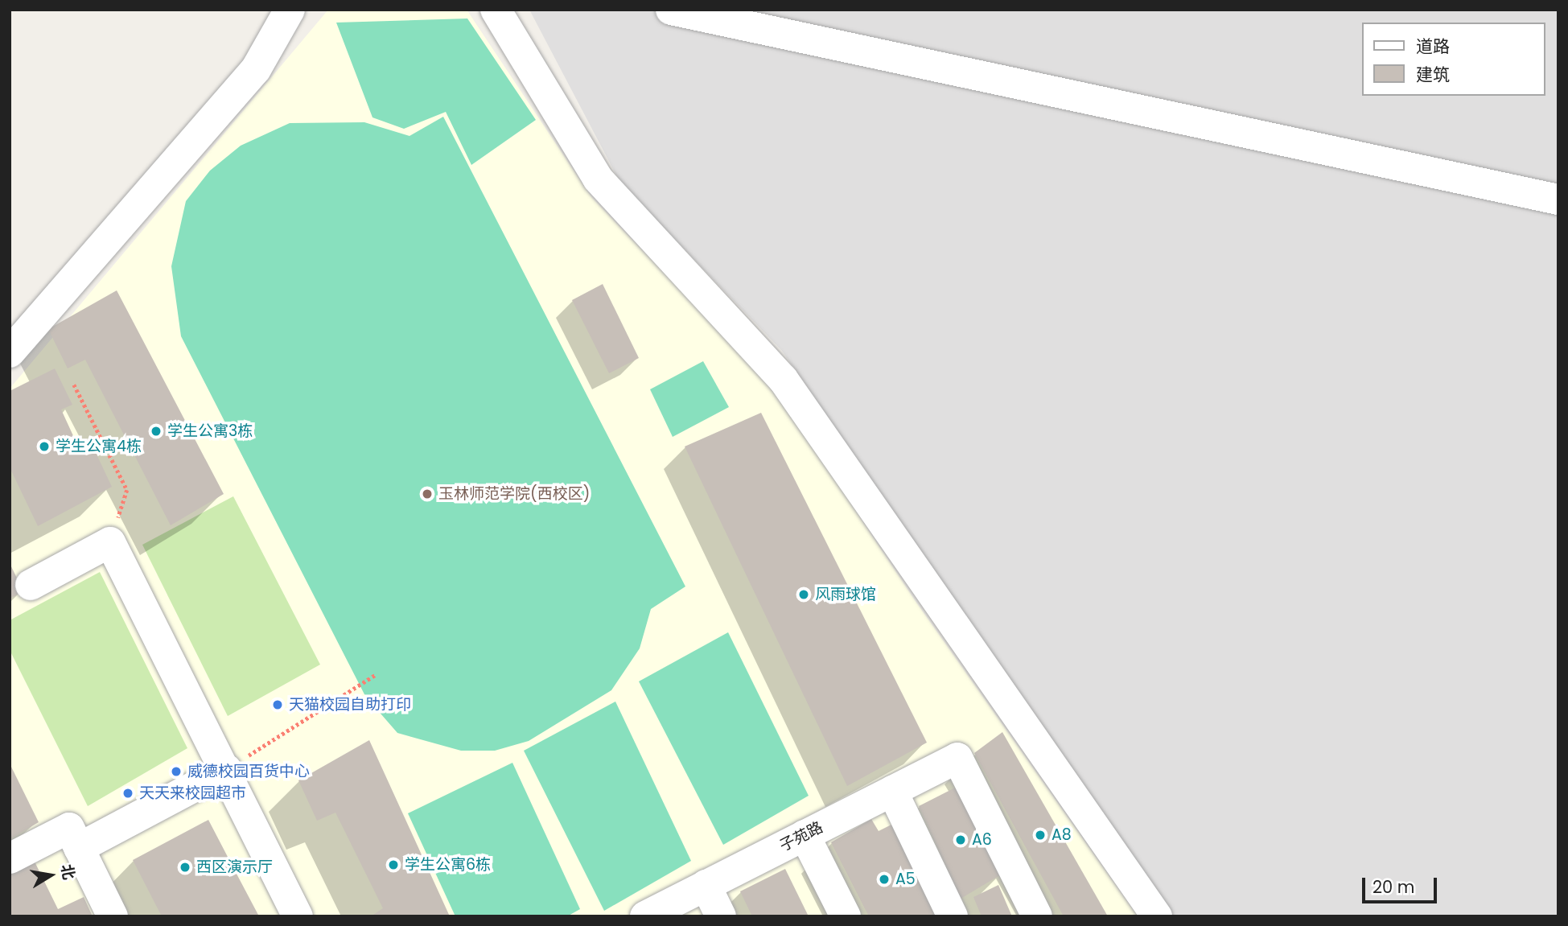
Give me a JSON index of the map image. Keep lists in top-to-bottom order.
{
  "streets": {
    "street": ["子苑路"]
  },
  "places": [
    "学生公寓3栋",
    "学生公寓4栋",
    "玉林师范学院(西校区)",
    "风雨球馆",
    "天猫校园自助打印",
    "威德校园百货中心",
    "天天来校园超市",
    "A8",
    "A6",
    "学生公寓6栋",
    "西区演示厅",
    "A5"
  ],
  "legend": ["道路", "建筑"],
  "scale_bar": "20 m",
  "north": "right"
}
